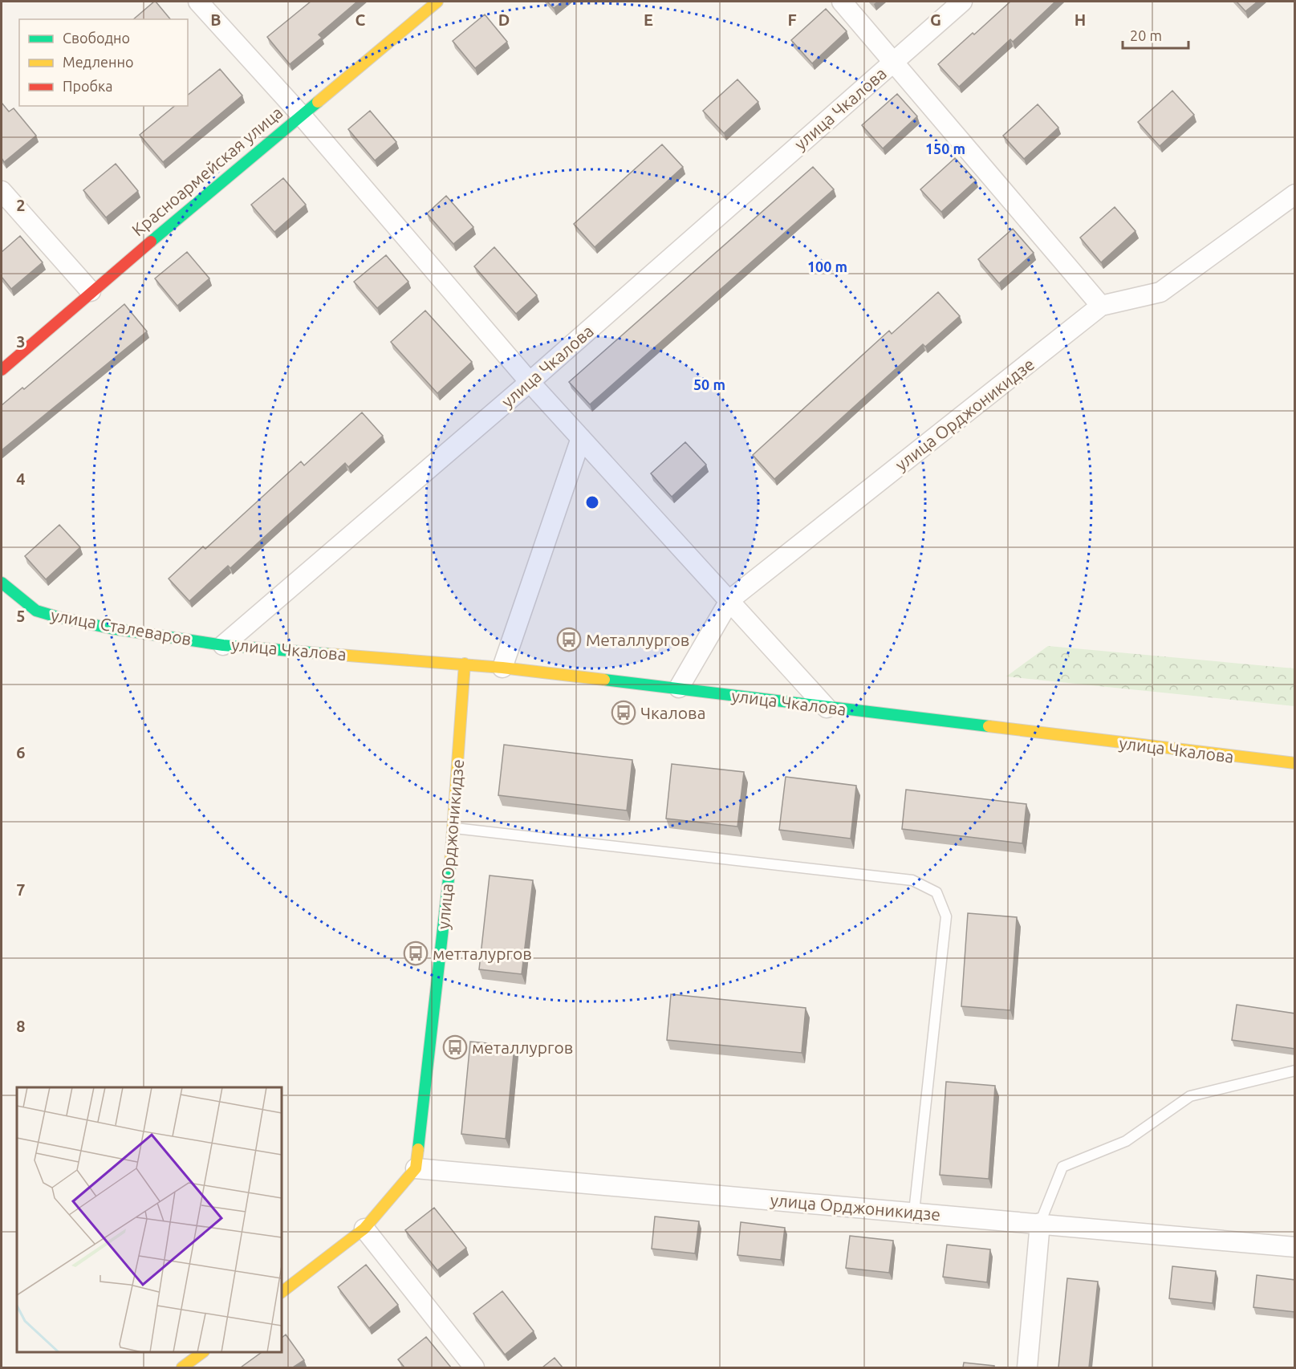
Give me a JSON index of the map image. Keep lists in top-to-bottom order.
{
  "streets": {
    "main road": [
      "улица Чкалова",
      "Красноармейская улица",
      "улица Орджоникидзе",
      "улица Сталеваров"
    ]
  },
  "crossings": [
    ["улица Чкалова", "улица Орджоникидзе"],
    ["улица Чкалова", "улица Сталеваров"]
  ],
  "places": {
    "bus stop": [
      "Металлургов",
      "Чкалова",
      "метталургов",
      "металлургов"
    ]
  },
  "legend": ["Свободно", "Медленно", "Пробка"],
  "scale_bar": "20 m",
  "grid": {
    "columns": [
      "B",
      "C",
      "D",
      "E",
      "F",
      "G",
      "H"
    ],
    "rows": [
      "2",
      "3",
      "4",
      "5",
      "6",
      "7",
      "8"
    ]
  },
  "rings": ["150 m", "100 m", "50 m"]
}
